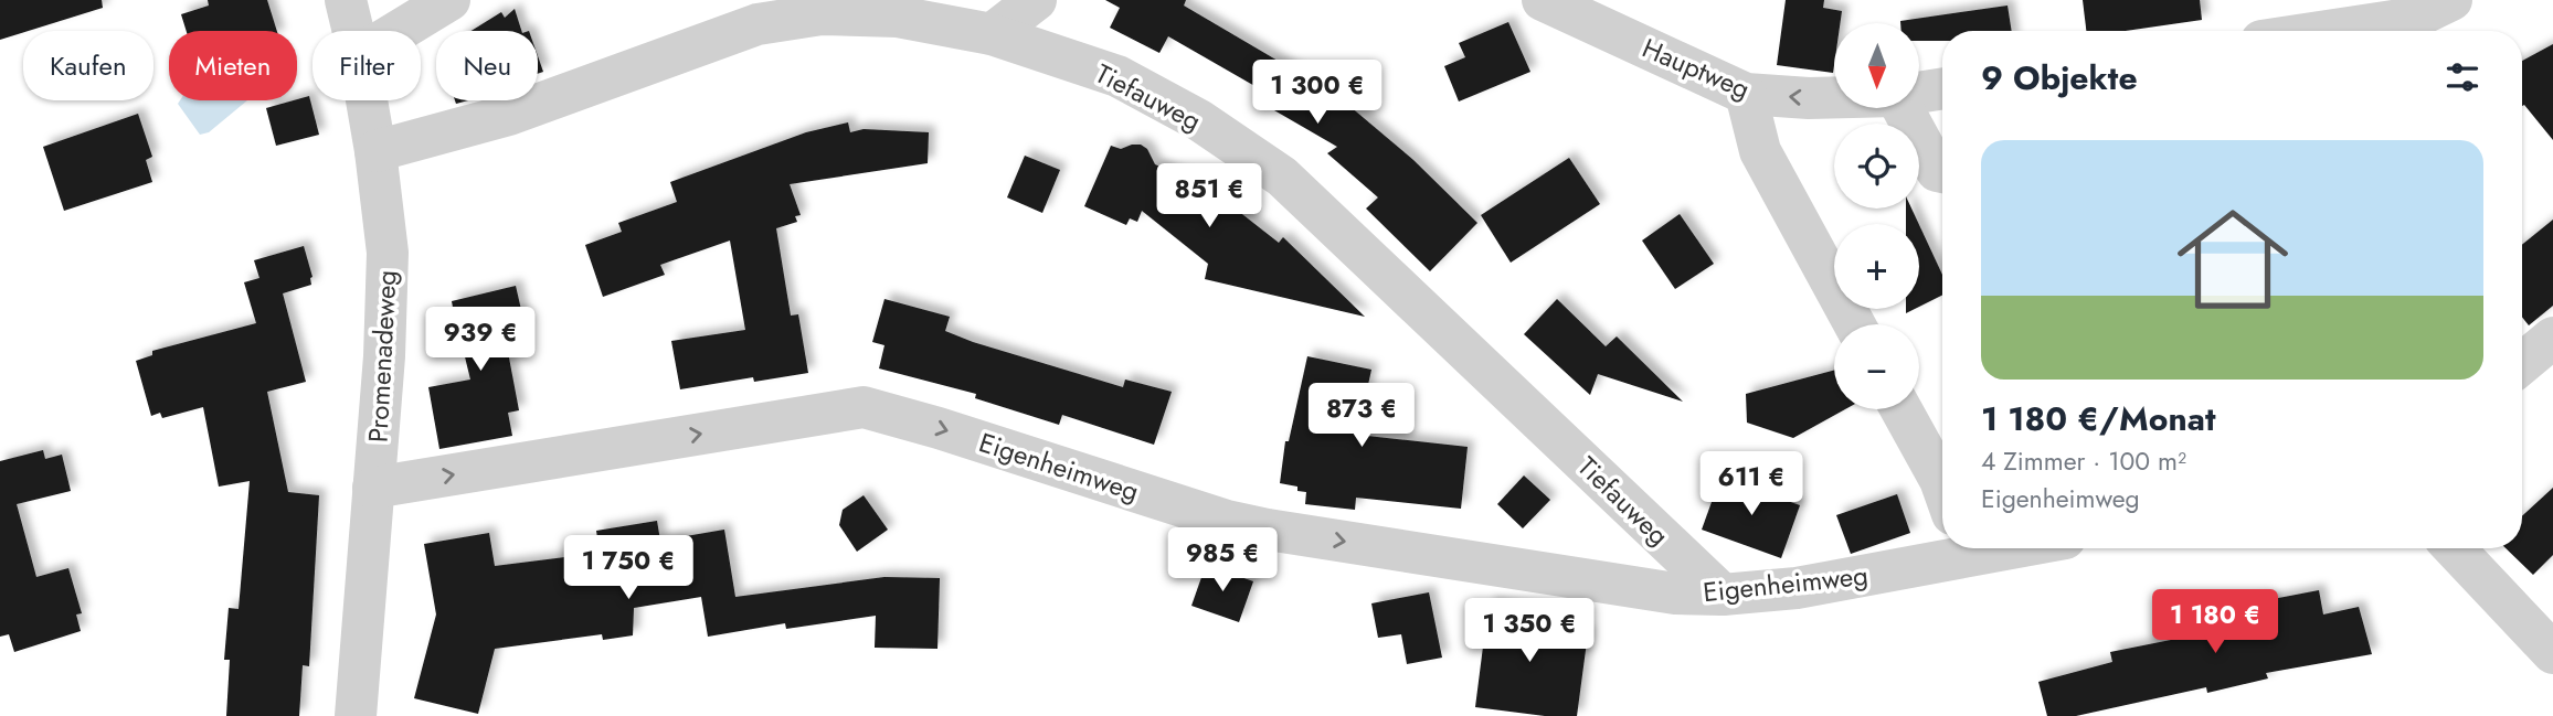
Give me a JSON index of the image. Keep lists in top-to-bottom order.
{
  "streets": {
    "street": [
      "Hauptweg",
      "Tiefauweg",
      "Promenadeweg",
      "Eigenheimweg"
    ]
  },
  "crossings": [
    ["Tiefauweg", "Promenadeweg"],
    ["Tiefauweg", "Eigenheimweg"],
    ["Promenadeweg", "Eigenheimweg"]
  ],
  "one_way": ["Eigenheimweg"],
  "north": "bottom",
  "page": {
    "map_buttons": ["+", "−"],
    "chip": [
      "Kaufen",
      "Mieten",
      "Filter",
      "Neu"
    ],
    "heading": "9 Objekte",
    "price": [
      "1 300 €",
      "851 €",
      "939 €",
      "873 €",
      "611 €",
      "985 €",
      "1 750 €",
      "1 180 €",
      "1 350 €"
    ],
    "list": [
      {
        "name": "1 180 €/Monat",
        "note": "4 Zimmer · 100 m² · Eigenheimweg"
      }
    ]
  }
}
